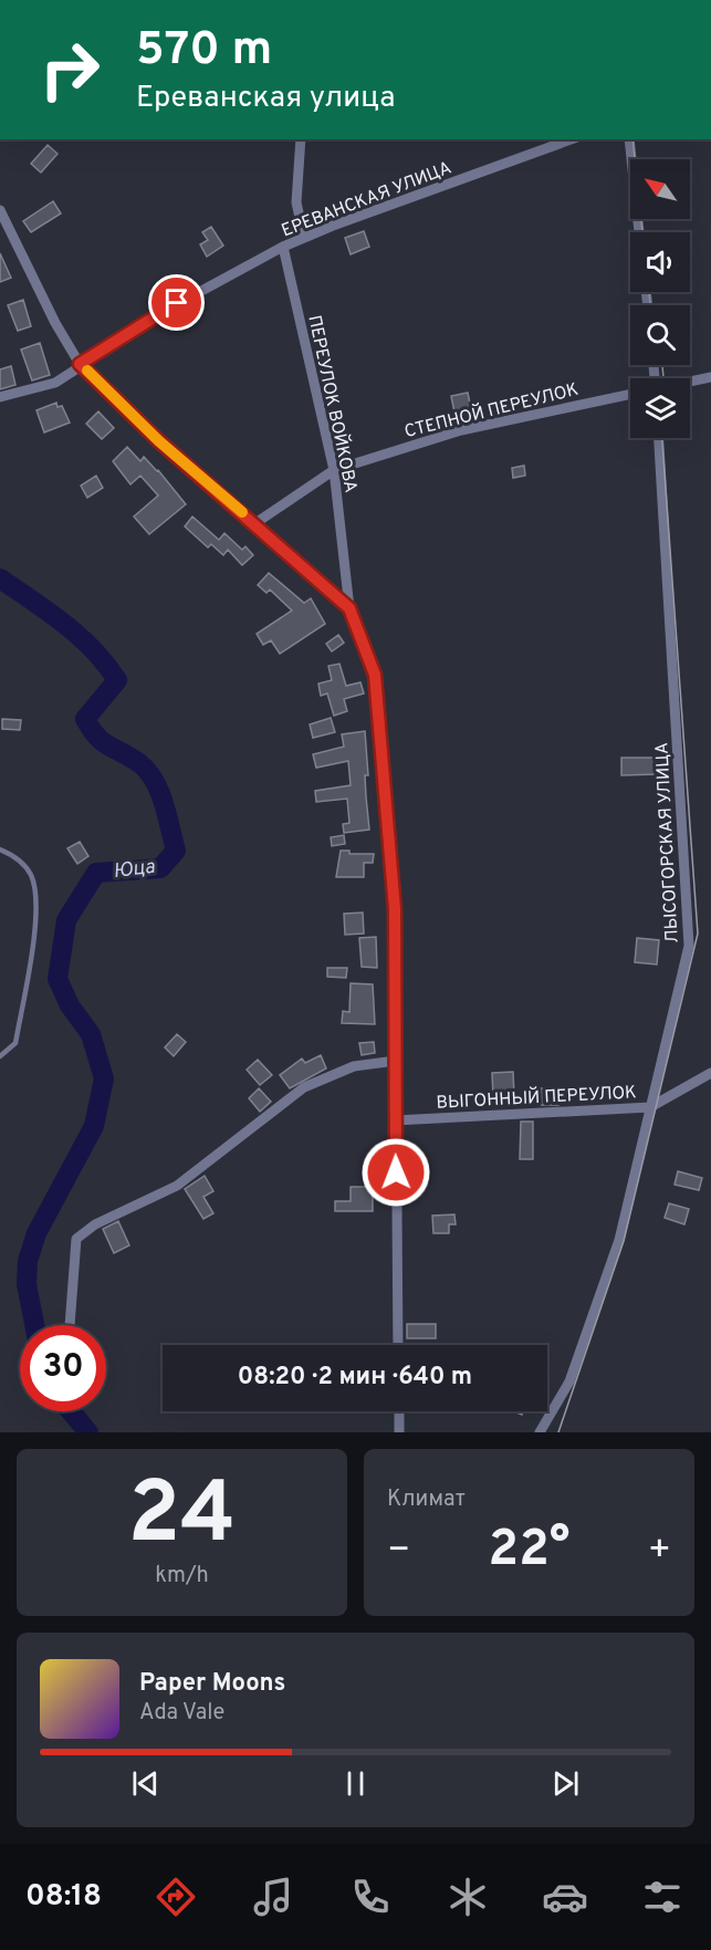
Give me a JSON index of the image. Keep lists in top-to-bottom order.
{
  "streets": {
    "street": [
      "ЕРЕВАНСКАЯ УЛИЦА",
      "ПЕРЕУЛОК ВОЙКОВА",
      "СТЕПНОЙ ПЕРЕУЛОК",
      "ЛЫСОГОРСКАЯ УЛИЦА",
      "ВЫГОННЫЙ ПЕРЕУЛОК"
    ]
  },
  "crossings": [
    ["ЕРЕВАНСКАЯ УЛИЦА", "ПЕРЕУЛОК ВОЙКОВА"],
    ["ПЕРЕУЛОК ВОЙКОВА", "СТЕПНОЙ ПЕРЕУЛОК"],
    ["ЛЫСОГОРСКАЯ УЛИЦА", "ВЫГОННЫЙ ПЕРЕУЛОК"]
  ],
  "water": ["Юца"],
  "north": "top left",
  "page": {
    "turn": ["570 m", "Ереванская улица"],
    "limit": "30",
    "trip": "08:20 · 2 мин · 640 m",
    "tile": [
      ["24", "km/h"],
      "Климат"
    ],
    "heat": ["−", "22°", "+"],
    "song": ["Paper Moons", "Ada Vale"],
    "tabs": "08:18"
  }
}
